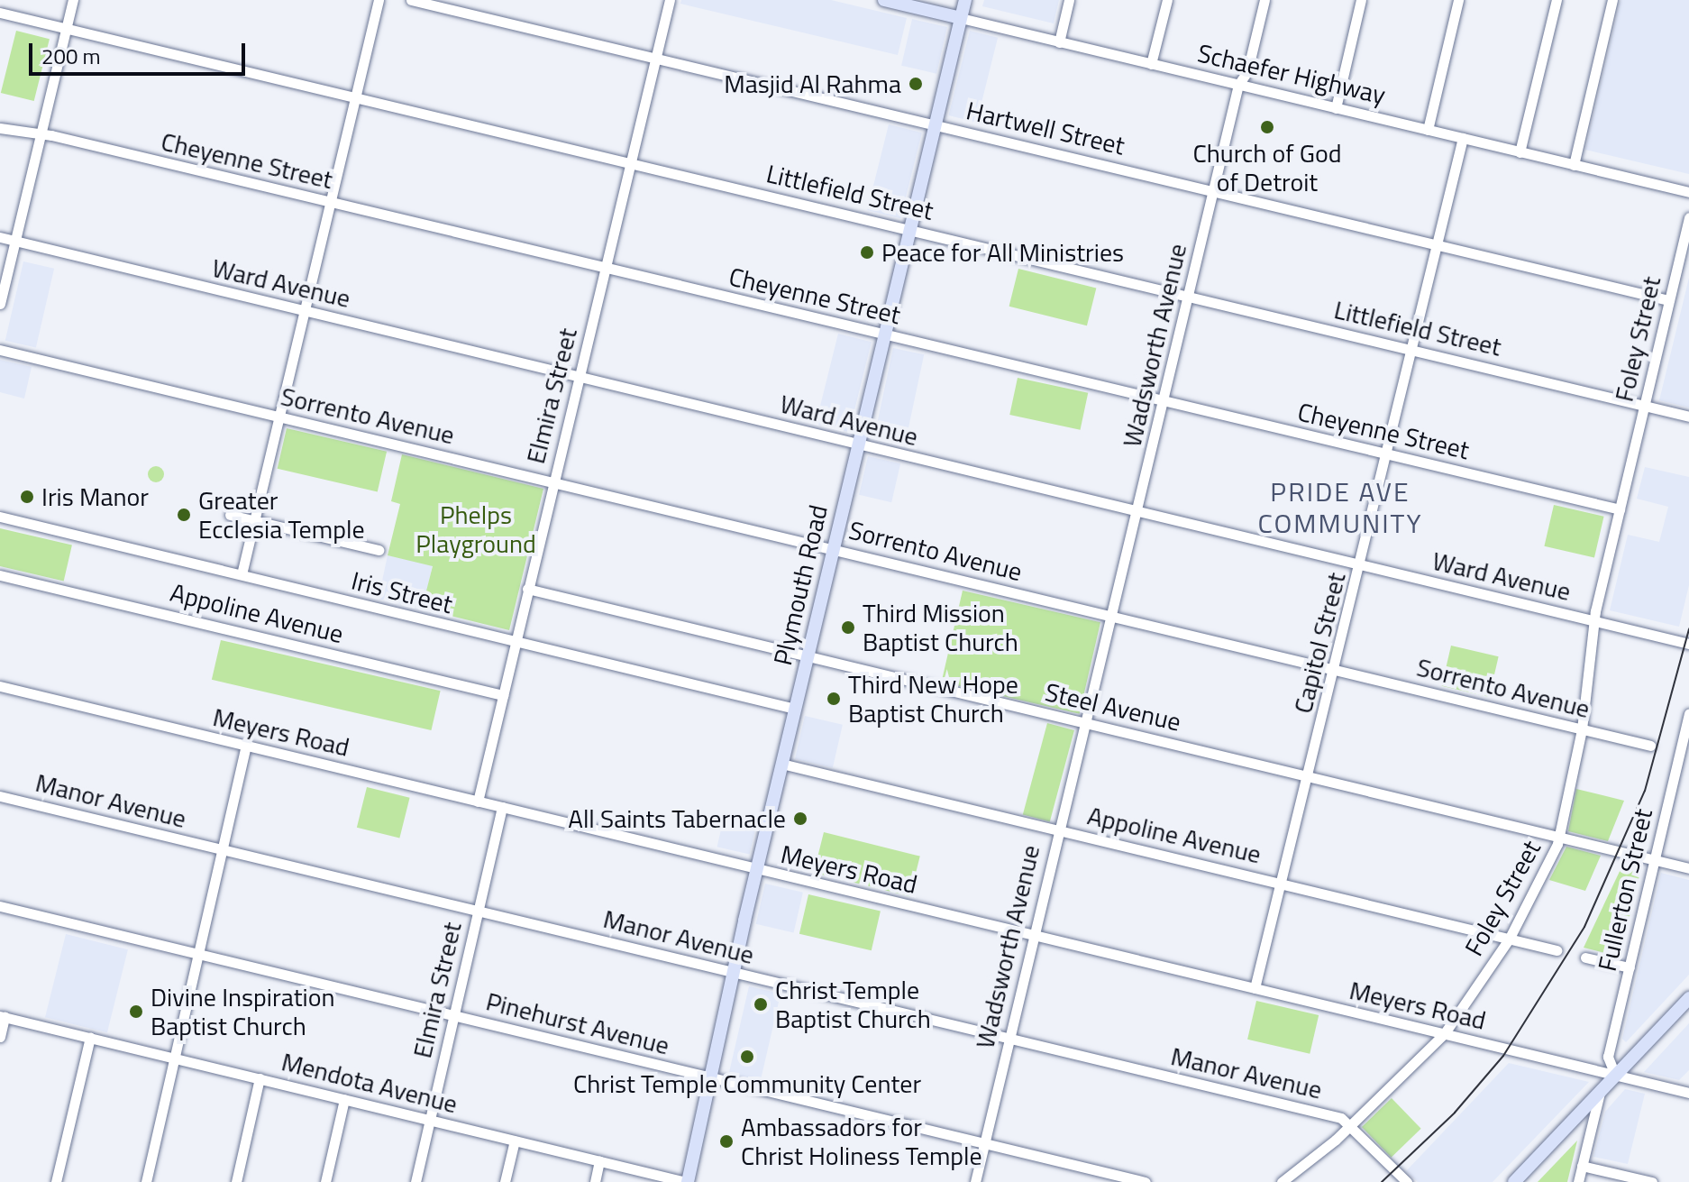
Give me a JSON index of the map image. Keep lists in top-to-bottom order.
{
  "streets": {
    "main road": ["Schaefer Highway", "Plymouth Road"],
    "street": [
      "Hartwell Street",
      "Cheyenne Street",
      "Littlefield Street",
      "Ward Avenue",
      "Foley Street",
      "Wadsworth Avenue",
      "Elmira Street",
      "Sorrento Avenue",
      "Iris Street",
      "Appoline Avenue",
      "Capitol Street",
      "Steel Avenue",
      "Meyers Road",
      "Manor Avenue",
      "Fullerton Street",
      "Pinehurst Avenue",
      "Mendota Avenue"
    ]
  },
  "crossings": [
    ["Schaefer Highway", "Wadsworth Avenue"],
    ["Schaefer Highway", "Plymouth Road"],
    ["Schaefer Highway", "Capitol Street"],
    ["Hartwell Street", "Foley Street"],
    ["Hartwell Street", "Wadsworth Avenue"],
    ["Hartwell Street", "Elmira Street"],
    ["Hartwell Street", "Plymouth Road"],
    ["Hartwell Street", "Capitol Street"],
    ["Cheyenne Street", "Foley Street"],
    ["Cheyenne Street", "Wadsworth Avenue"],
    ["Cheyenne Street", "Elmira Street"],
    ["Cheyenne Street", "Plymouth Road"],
    ["Cheyenne Street", "Capitol Street"],
    ["Littlefield Street", "Foley Street"],
    ["Littlefield Street", "Wadsworth Avenue"],
    ["Littlefield Street", "Elmira Street"],
    ["Littlefield Street", "Plymouth Road"],
    ["Littlefield Street", "Capitol Street"],
    ["Ward Avenue", "Foley Street"],
    ["Ward Avenue", "Wadsworth Avenue"],
    ["Ward Avenue", "Elmira Street"],
    ["Ward Avenue", "Plymouth Road"],
    ["Ward Avenue", "Capitol Street"],
    ["Foley Street", "Sorrento Avenue"],
    ["Foley Street", "Appoline Avenue"],
    ["Foley Street", "Steel Avenue"],
    ["Foley Street", "Meyers Road"],
    ["Foley Street", "Manor Avenue"],
    ["Wadsworth Avenue", "Sorrento Avenue"],
    ["Wadsworth Avenue", "Appoline Avenue"],
    ["Wadsworth Avenue", "Steel Avenue"],
    ["Wadsworth Avenue", "Meyers Road"],
    ["Wadsworth Avenue", "Manor Avenue"],
    ["Wadsworth Avenue", "Pinehurst Avenue"],
    ["Elmira Street", "Sorrento Avenue"],
    ["Elmira Street", "Iris Street"],
    ["Elmira Street", "Appoline Avenue"],
    ["Elmira Street", "Steel Avenue"],
    ["Elmira Street", "Meyers Road"],
    ["Elmira Street", "Manor Avenue"],
    ["Elmira Street", "Pinehurst Avenue"],
    ["Elmira Street", "Mendota Avenue"],
    ["Sorrento Avenue", "Plymouth Road"],
    ["Sorrento Avenue", "Capitol Street"],
    ["Plymouth Road", "Iris Street"],
    ["Plymouth Road", "Appoline Avenue"],
    ["Plymouth Road", "Steel Avenue"],
    ["Plymouth Road", "Meyers Road"],
    ["Plymouth Road", "Manor Avenue"],
    ["Plymouth Road", "Pinehurst Avenue"],
    ["Plymouth Road", "Mendota Avenue"],
    ["Appoline Avenue", "Capitol Street"],
    ["Capitol Street", "Steel Avenue"],
    ["Capitol Street", "Meyers Road"],
    ["Steel Avenue", "Fullerton Street"],
    ["Meyers Road", "Fullerton Street"]
  ],
  "districts": ["PRIDE AVE COMMUNITY"],
  "parks": ["Phelps Playground"],
  "places": [
    "Masjid Al Rahma",
    "Church of God of Detroit",
    "Peace for All Ministries",
    "Iris Manor",
    "Greater Ecclesia Temple",
    "Third Mission Baptist Church",
    "Third New Hope Baptist Church",
    "All Saints Tabernacle",
    "Christ Temple Baptist Church",
    "Divine Inspiration Baptist Church",
    "Christ Temple Community Center",
    "Ambassadors for Christ Holiness Temple"
  ],
  "scale_bar": "200 m"
}
